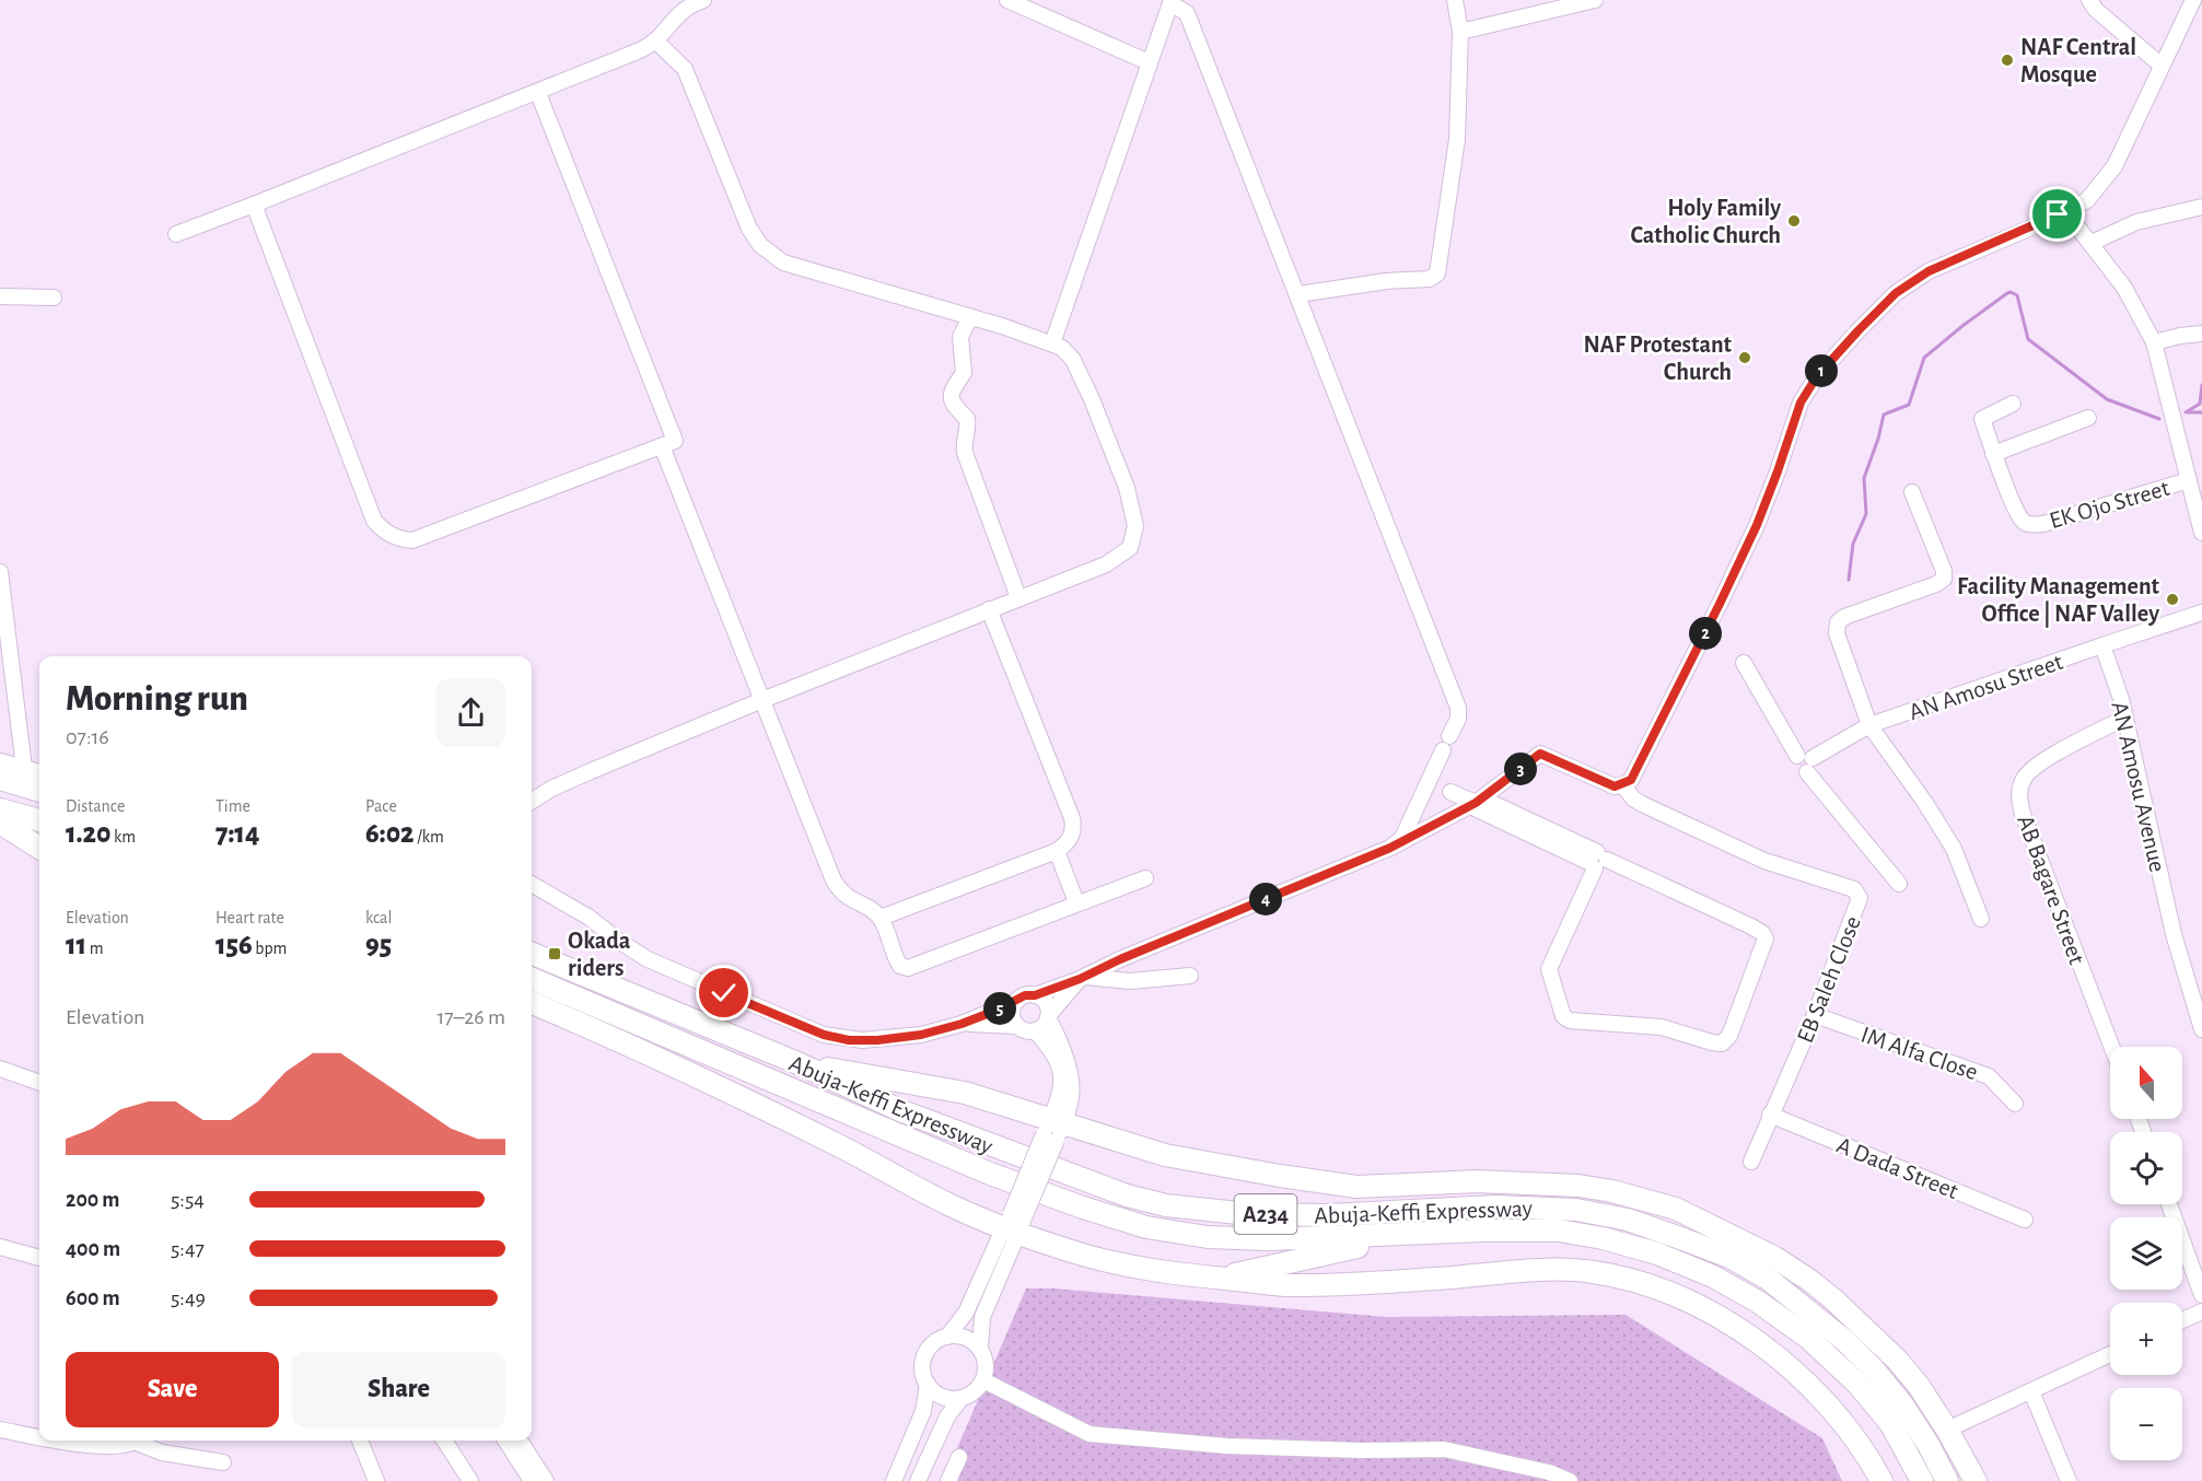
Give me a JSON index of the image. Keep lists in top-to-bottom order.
{
  "streets": {
    "highway": ["Abuja-Keffi Expressway", "A234"],
    "street": [
      "EK Ojo Street",
      "AN Amosu Street",
      "AN Amosu Avenue",
      "AB Bagare Street",
      "EB Saleh Close",
      "IM Alfa Close",
      "A Dada Street"
    ]
  },
  "crossings": [
    ["AN Amosu Street", "AN Amosu Avenue"],
    ["AN Amosu Avenue", "AB Bagare Street"],
    ["EB Saleh Close", "IM Alfa Close"],
    ["EB Saleh Close", "A Dada Street"]
  ],
  "places": {
    "other": [
      "NAF Central Mosque",
      "Holy Family Catholic Church",
      "NAF Protestant Church",
      "Facility Management Office | NAF Valley"
    ],
    "transit": ["Okada riders"]
  },
  "north": "top",
  "page": {
    "pins": [
      "1",
      "2",
      "3",
      "4",
      "5"
    ],
    "heading": ["Morning run", "07:16"],
    "stats": [
      ["Distance", "1.20 km"],
      ["Time", "7:14"],
      ["Pace", "6:02 /km"],
      ["Elevation", "11 m"],
      ["Heart rate", "156 bpm"],
      ["kcal", "95"]
    ],
    "chart": ["Elevation", "17–26 m"],
    "map_buttons": ["+", "−"],
    "list": [
      {
        "name": "200 m",
        "note": "5:54"
      },
      {
        "name": "400 m",
        "note": "5:47"
      },
      {
        "name": "600 m",
        "note": "5:49"
      }
    ],
    "buttons": ["Save", "Share"]
  }
}
